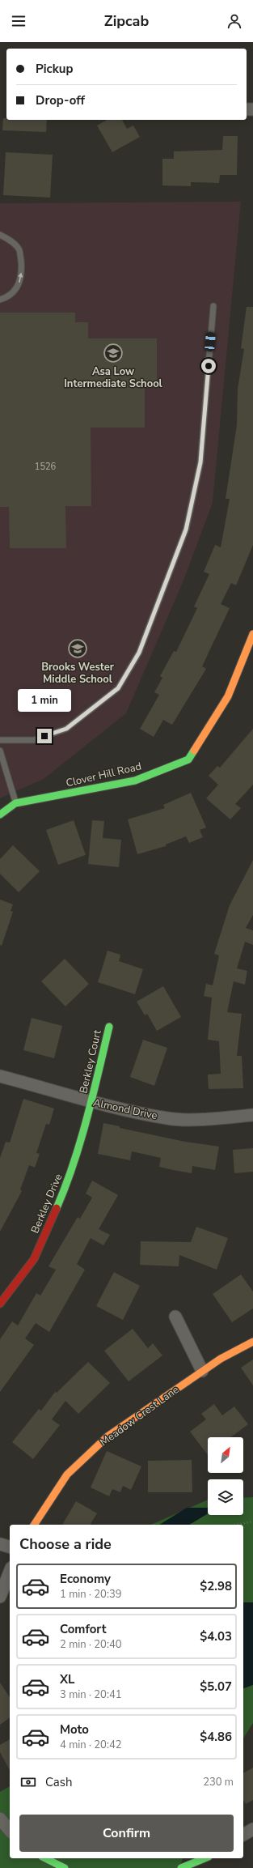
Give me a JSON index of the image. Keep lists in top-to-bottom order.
{
  "streets": {
    "street": [
      "Clover Hill Road",
      "Berkley Court",
      "Almond Drive",
      "Berkley Drive",
      "Meadow Crest Lane"
    ]
  },
  "crossings": [
    ["Berkley Court", "Almond Drive"],
    ["Berkley Court", "Berkley Drive"],
    ["Almond Drive", "Berkley Drive"]
  ],
  "places": {
    "school or university": ["Asa Low Intermediate School", "Brooks Wester Middle School"]
  },
  "house_numbers": ["1526"],
  "north": "top right",
  "page": {
    "header": "Zipcab",
    "banner": ["Pickup", "Drop-off"],
    "bubble": "1 min",
    "heading": "Choose a ride",
    "list": [
      {
        "name": "Economy",
        "note": "1 min · 20:39",
        "value": "$2.98"
      },
      {
        "name": "Comfort",
        "note": "2 min · 20:40",
        "value": "$4.03"
      },
      {
        "name": "XL",
        "note": "3 min · 20:41",
        "value": "$5.07"
      },
      {
        "name": "Moto",
        "note": "4 min · 20:42",
        "value": "$4.86"
      }
    ],
    "pay": ["Cash", "230 m"],
    "buttons": "Confirm"
  }
}
